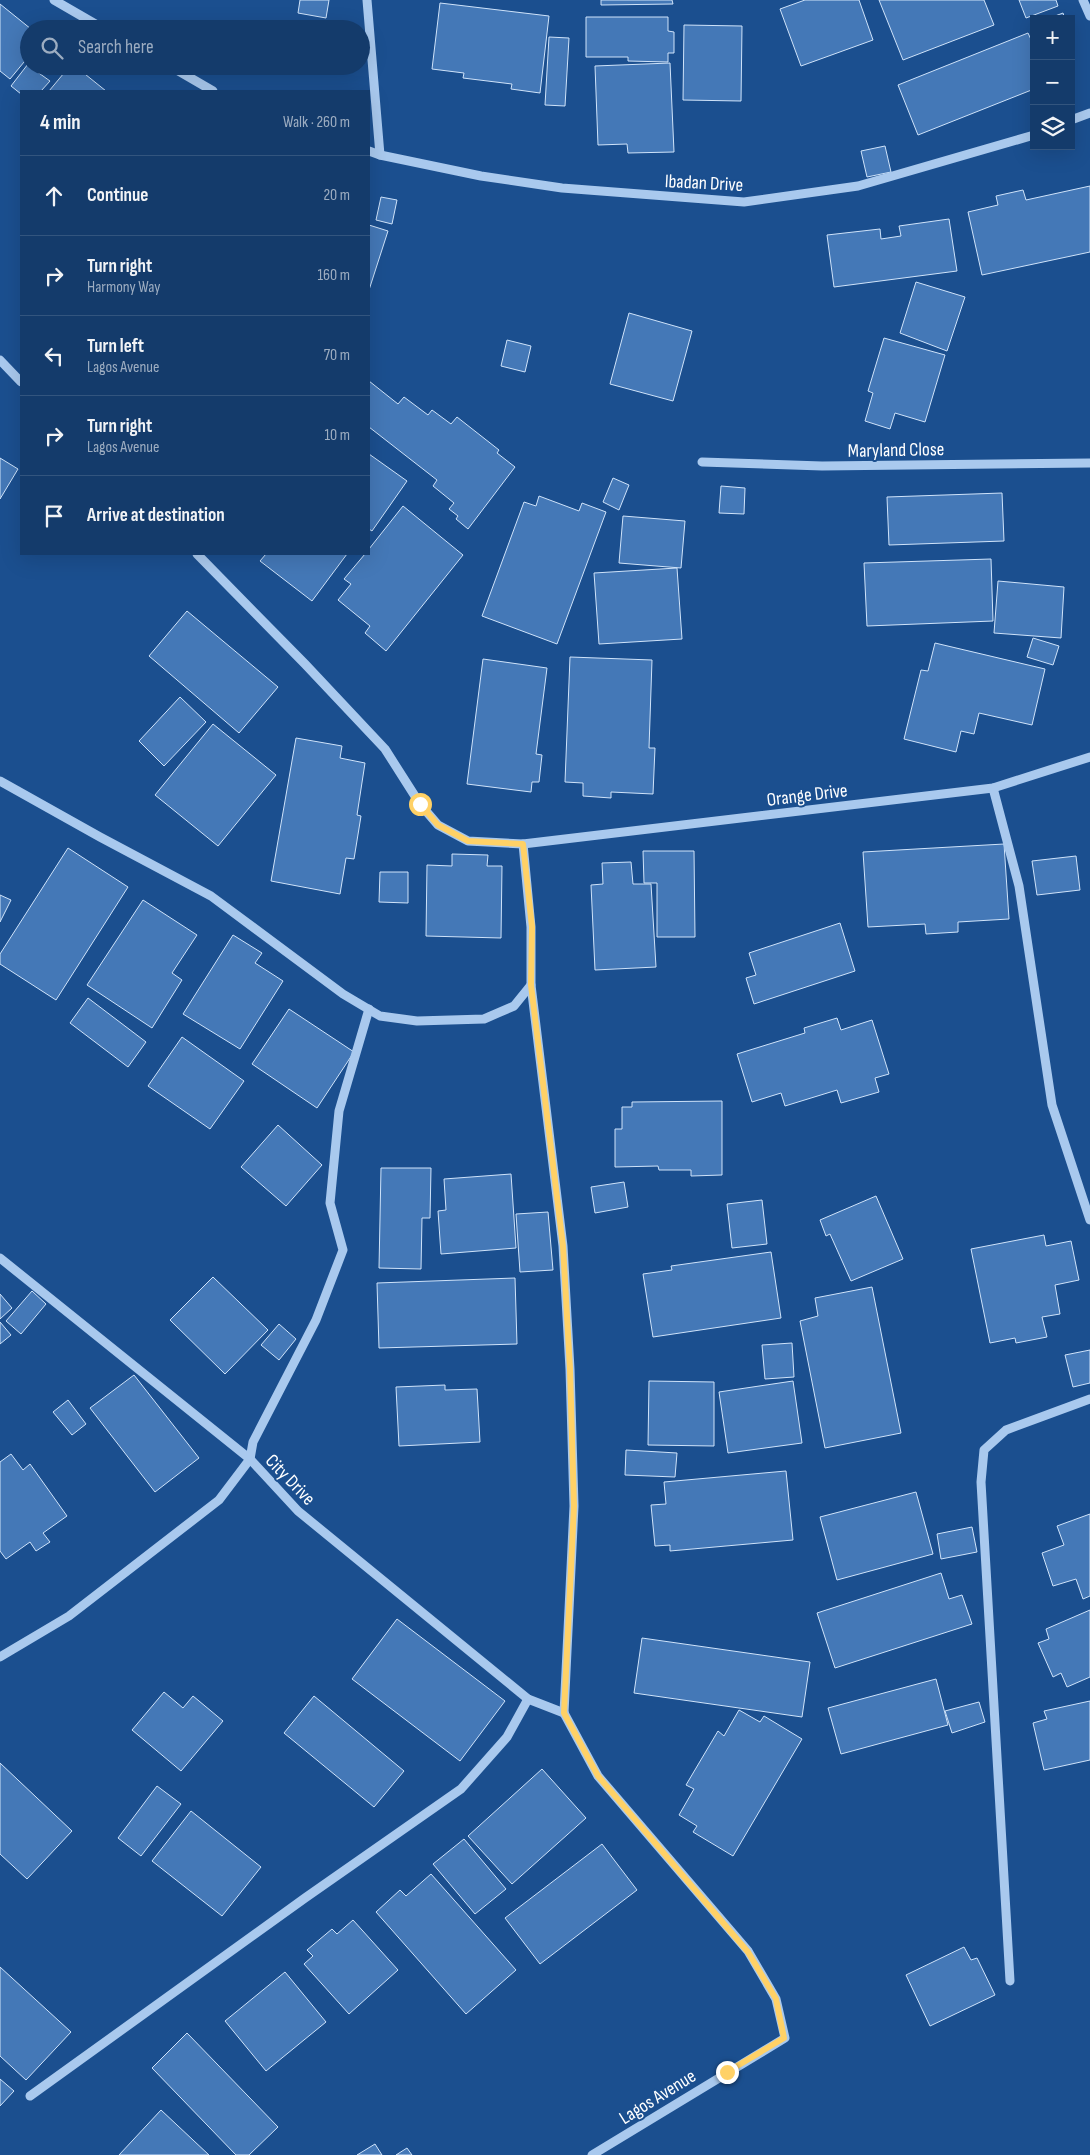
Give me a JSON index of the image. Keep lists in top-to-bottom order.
{
  "streets": {
    "street": [
      "Ibadan Drive",
      "Maryland Close",
      "Orange Drive",
      "City Drive",
      "Lagos Avenue"
    ]
  },
  "crossings": [
    ["City Drive", "Lagos Avenue"]
  ],
  "page": {
    "map_buttons": ["+", "−"],
    "search": "Search here",
    "heading": ["4 min", "Walk · 260 m"],
    "list": [
      ["Continue", "20 m"],
      ["Turn right", "Harmony Way", "160 m"],
      ["Turn left", "Lagos Avenue", "70 m"],
      ["Turn right", "Lagos Avenue", "10 m"],
      "Arrive at destination"
    ]
  }
}
